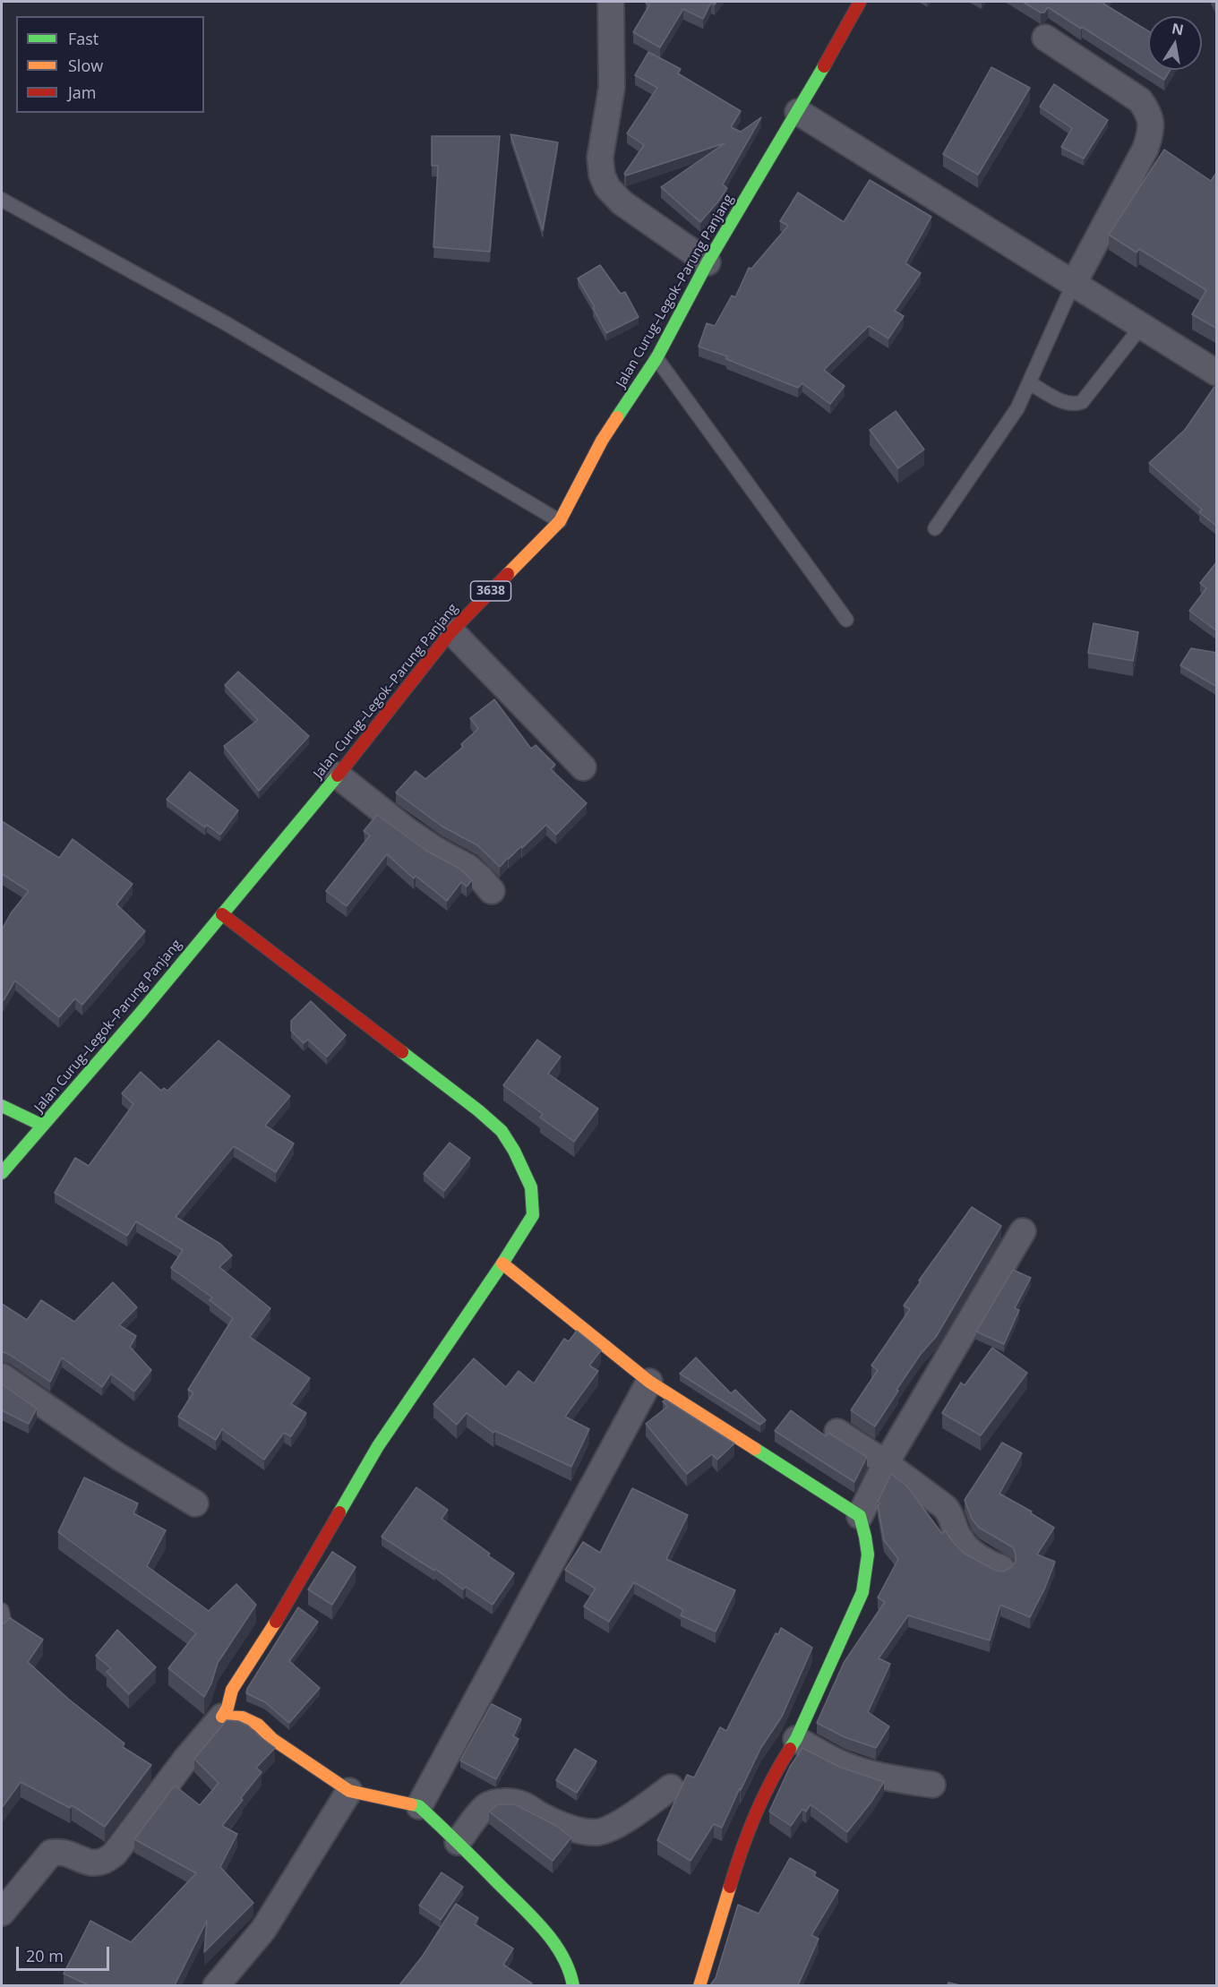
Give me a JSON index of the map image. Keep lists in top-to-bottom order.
{
  "streets": {
    "street": ["Jalan Curug–Legok–Parung Panjang", "3638"]
  },
  "legend": ["Fast", "Slow", "Jam"],
  "scale_bar": "20 m",
  "north": "top"
}
